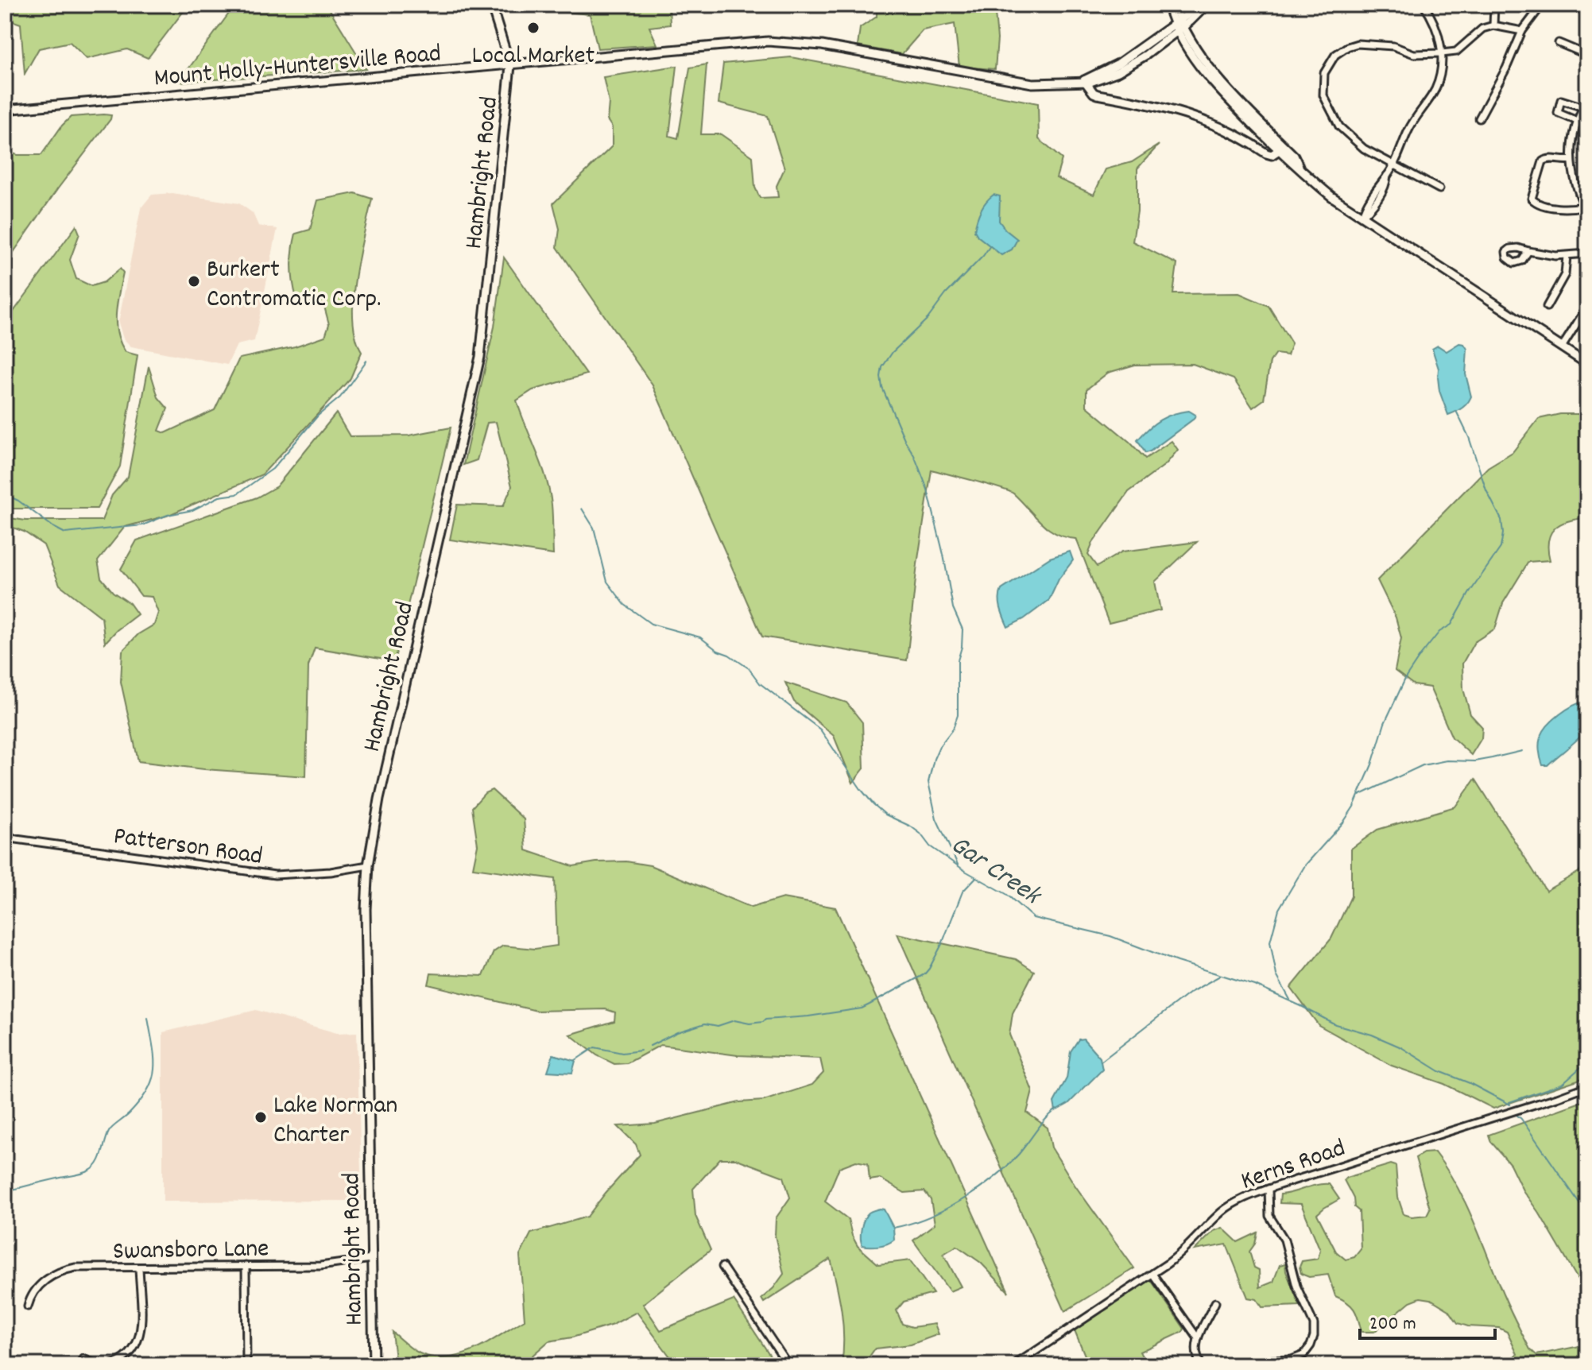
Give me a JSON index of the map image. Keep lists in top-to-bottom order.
{
  "streets": {
    "main road": ["Mount Holly-Huntersville Road", "Hambright Road"],
    "street": ["Patterson Road", "Kerns Road", "Swansboro Lane"]
  },
  "crossings": [
    ["Mount Holly-Huntersville Road", "Hambright Road"],
    ["Hambright Road", "Patterson Road"],
    ["Hambright Road", "Swansboro Lane"]
  ],
  "water": ["Gar Creek"],
  "places": ["Local Market", "Burkert Contromatic Corp.", "Lake Norman Charter"],
  "scale_bar": "200 m"
}
